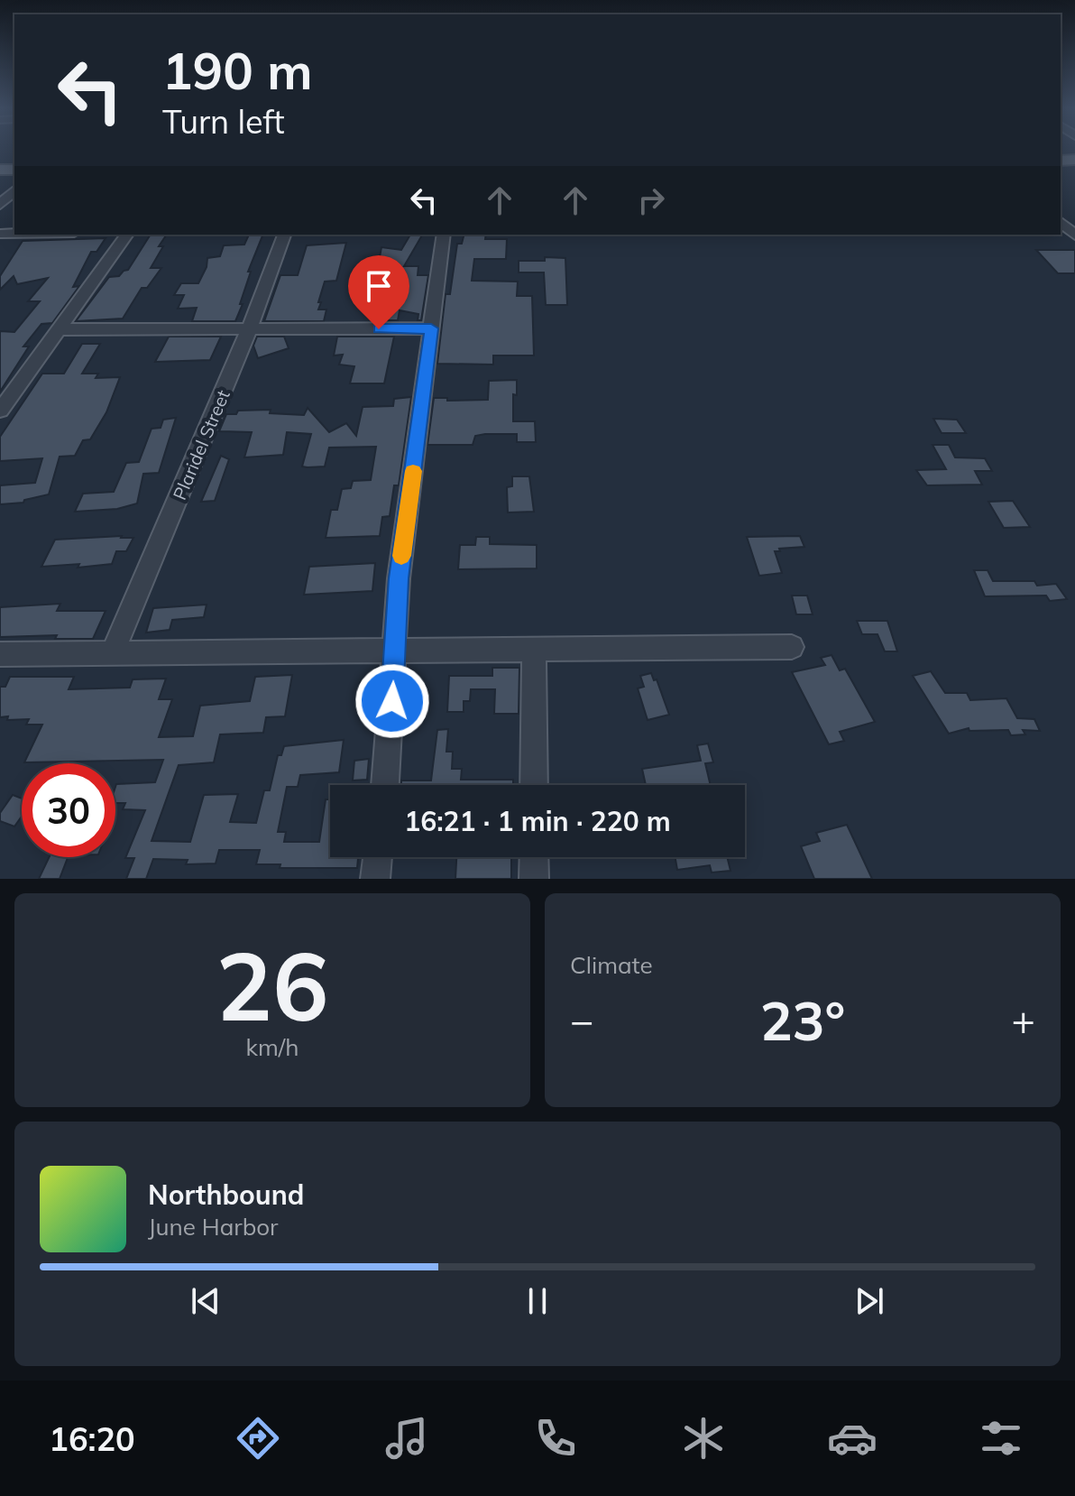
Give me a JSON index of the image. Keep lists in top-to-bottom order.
{
  "streets": {
    "street": ["Plaridel Street"]
  },
  "page": {
    "turn": ["190 m", "Turn left"],
    "limit": "30",
    "trip": "16:21 · 1 min · 220 m",
    "tile": [
      ["26", "km/h"],
      "Climate"
    ],
    "heat": ["−", "23°", "+"],
    "song": ["Northbound", "June Harbor"],
    "tabs": "16:20"
  }
}
